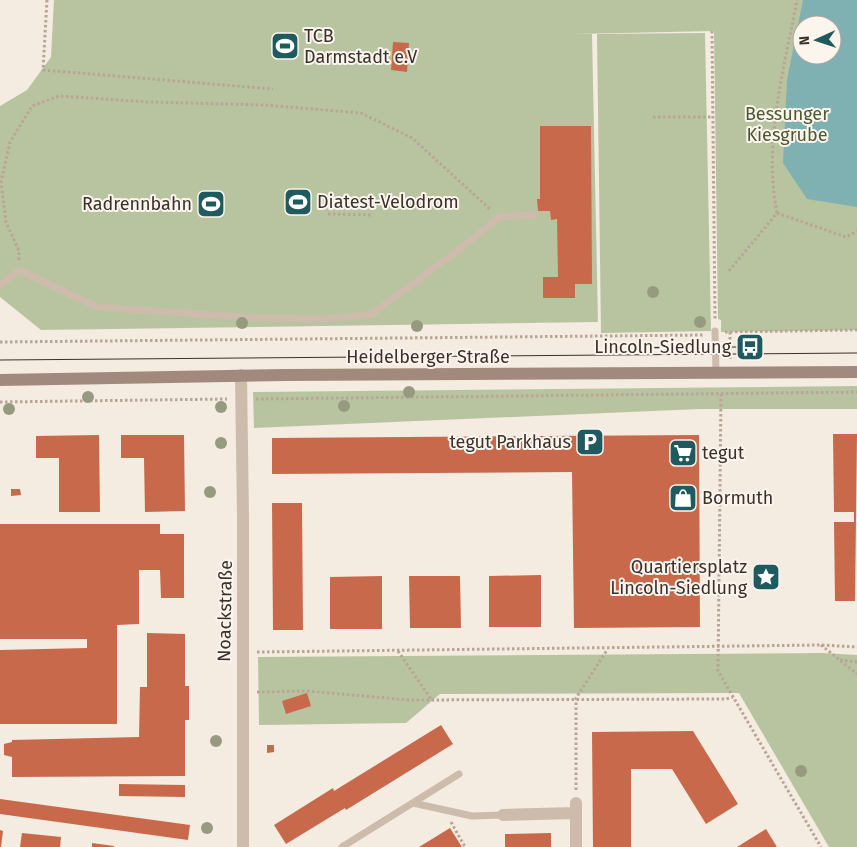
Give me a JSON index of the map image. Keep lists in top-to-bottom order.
{
  "streets": {
    "street": ["Heidelberger Straße", "Noackstraße"]
  },
  "crossings": [
    ["Heidelberger Straße", "Noackstraße"]
  ],
  "parks": ["Bessunger Kiesgrube"],
  "places": {
    "sports": ["TCB Darmstadt e.V", "Diatest-Velodrom", "Radrennbahn"],
    "bus stop": ["Lincoln-Siedlung"],
    "parking": ["tegut Parkhaus"],
    "supermarket": ["tegut"],
    "shop": ["Bormuth"],
    "place": ["Quartiersplatz Lincoln-Siedlung"]
  },
  "north": "left"
}
